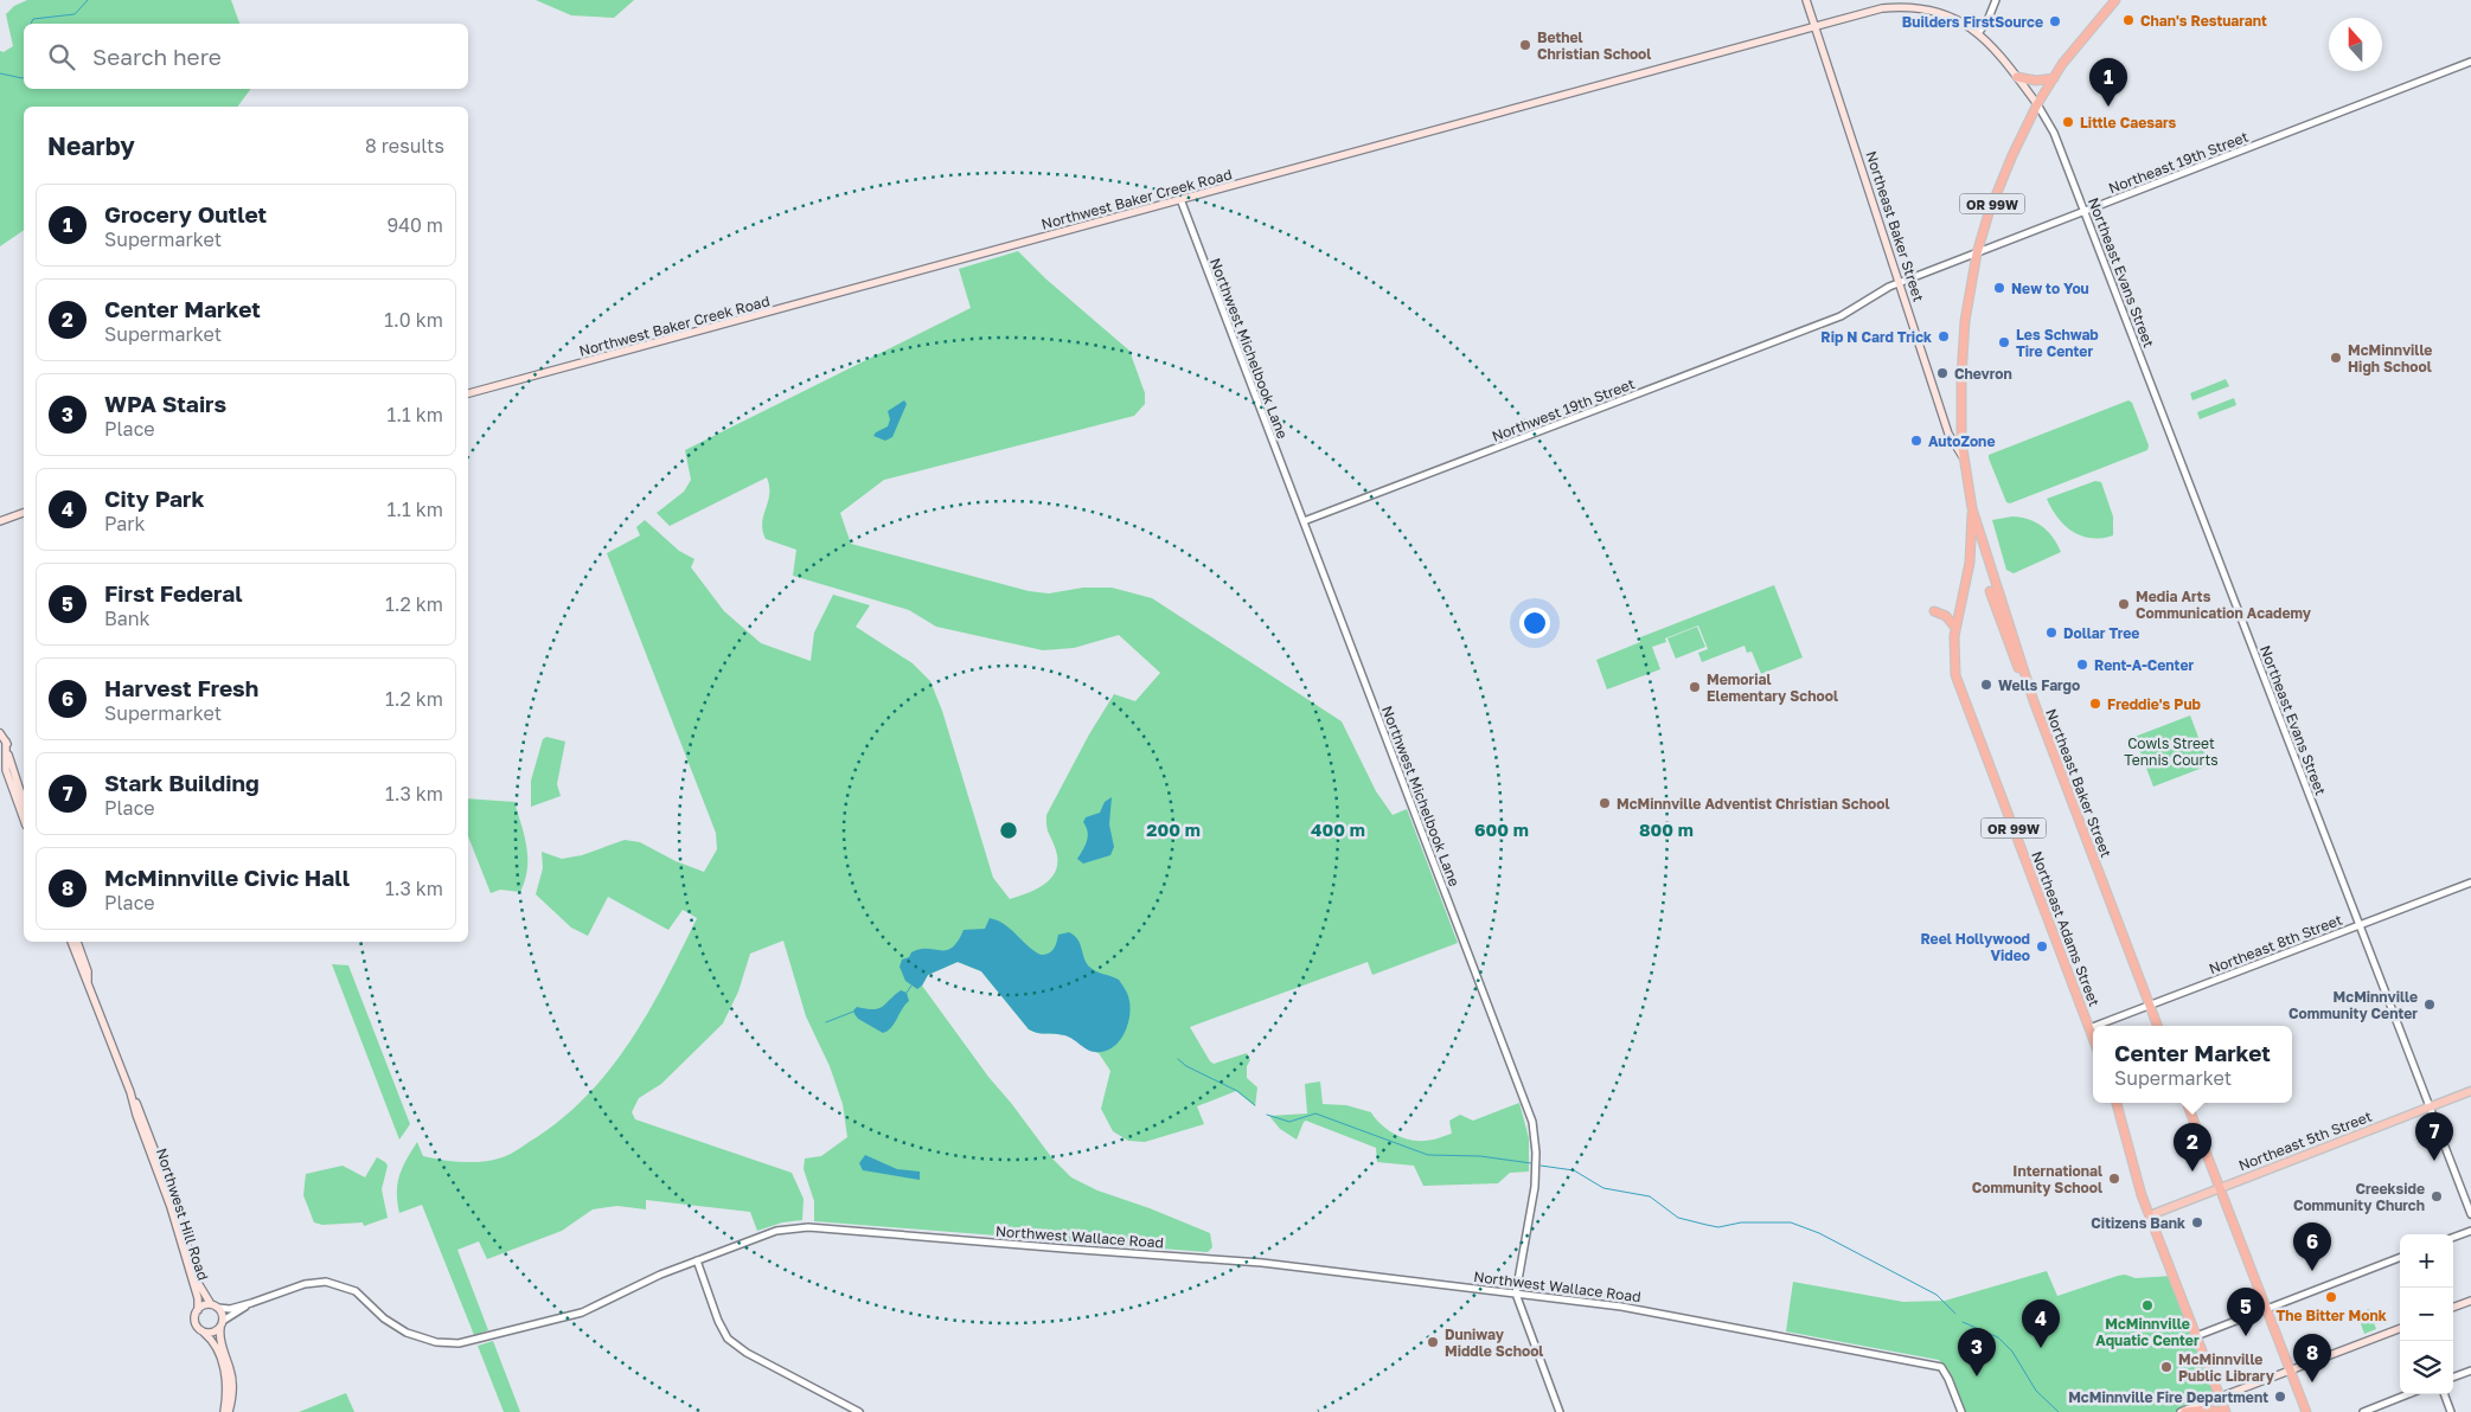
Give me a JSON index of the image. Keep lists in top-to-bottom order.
{
  "streets": {
    "highway": ["OR 99W", "Northeast Baker Street", "Northeast Adams Street"],
    "main road": ["Northwest Baker Creek Road", "Northeast 5th Street", "Northwest Hill Road"],
    "street": [
      "Northeast 19th Street",
      "Northeast Evans Street",
      "Northwest Michelbook Lane",
      "Northwest 19th Street",
      "Northeast 8th Street",
      "Northwest Wallace Road"
    ]
  },
  "crossings": [
    ["Northeast 19th Street", "OR 99W"],
    ["Northeast 19th Street", "Northeast Baker Street"],
    ["Northeast 19th Street", "Northeast Evans Street"],
    ["Northeast 19th Street", "Northwest 19th Street"],
    ["Northwest Baker Creek Road", "OR 99W"],
    ["Northwest Baker Creek Road", "Northeast Baker Street"],
    ["Northwest Baker Creek Road", "Northeast Evans Street"],
    ["Northwest Baker Creek Road", "Northwest Michelbook Lane"],
    ["OR 99W", "Northeast Baker Street"],
    ["OR 99W", "Northeast Evans Street"],
    ["OR 99W", "Northeast Adams Street"],
    ["Northeast Baker Street", "Northeast Adams Street"],
    ["Northeast Baker Street", "Northeast 8th Street"],
    ["Northeast Evans Street", "Northeast 8th Street"],
    ["Northeast Evans Street", "Northeast 5th Street"],
    ["Northwest Michelbook Lane", "Northwest 19th Street"],
    ["Northwest Michelbook Lane", "Northwest Wallace Road"],
    ["Northeast Adams Street", "Northeast 8th Street"],
    ["Northwest Hill Road", "Northwest Wallace Road"]
  ],
  "parks": ["Cowls Street Tennis Courts"],
  "places": [
    "Chan's Restuarant",
    "Builders FirstSource",
    "Bethel Christian School",
    "Little Caesars",
    "New to You",
    "Rip N Card Trick",
    "Les Schwab Tire Center",
    "McMinnville High School",
    "Chevron",
    "AutoZone",
    "Media Arts Communication Academy",
    "Dollar Tree",
    "Rent-A-Center",
    "Wells Fargo",
    "Memorial Elementary School",
    "Freddie's Pub",
    "McMinnville Adventist Christian School",
    "Reel Hollywood Video",
    "McMinnville Community Center",
    "International Community School",
    "Creekside Community Church",
    "Citizens Bank",
    "The Bitter Monk",
    "McMinnville Aquatic Center",
    "Duniway Middle School",
    "McMinnville Public Library",
    "McMinnville Fire Department"
  ],
  "north": "top",
  "page": {
    "search": "Search here",
    "pins": [
      "1",
      "7",
      "2",
      "6",
      "5",
      "4",
      "3",
      "8"
    ],
    "heading": ["Nearby", "8 results"],
    "list": [
      {
        "mark": "1",
        "name": "Grocery Outlet",
        "note": "Supermarket",
        "value": "940 m"
      },
      {
        "mark": "2",
        "name": "Center Market",
        "note": "Supermarket",
        "value": "1.0 km"
      },
      {
        "mark": "3",
        "name": "WPA Stairs",
        "note": "Place",
        "value": "1.1 km"
      },
      {
        "mark": "4",
        "name": "City Park",
        "note": "Park",
        "value": "1.1 km"
      },
      {
        "mark": "5",
        "name": "First Federal",
        "note": "Bank",
        "value": "1.2 km"
      },
      {
        "mark": "6",
        "name": "Harvest Fresh",
        "note": "Supermarket",
        "value": "1.2 km"
      },
      {
        "mark": "7",
        "name": "Stark Building",
        "note": "Place",
        "value": "1.3 km"
      },
      {
        "mark": "8",
        "name": "McMinnville Civic Hall",
        "note": "Place",
        "value": "1.3 km"
      }
    ],
    "popup": ["Center Market", "Supermarket"],
    "map_buttons": ["+", "−"]
  },
  "rings": [
    "200 m",
    "400 m",
    "600 m",
    "800 m"
  ]
}
